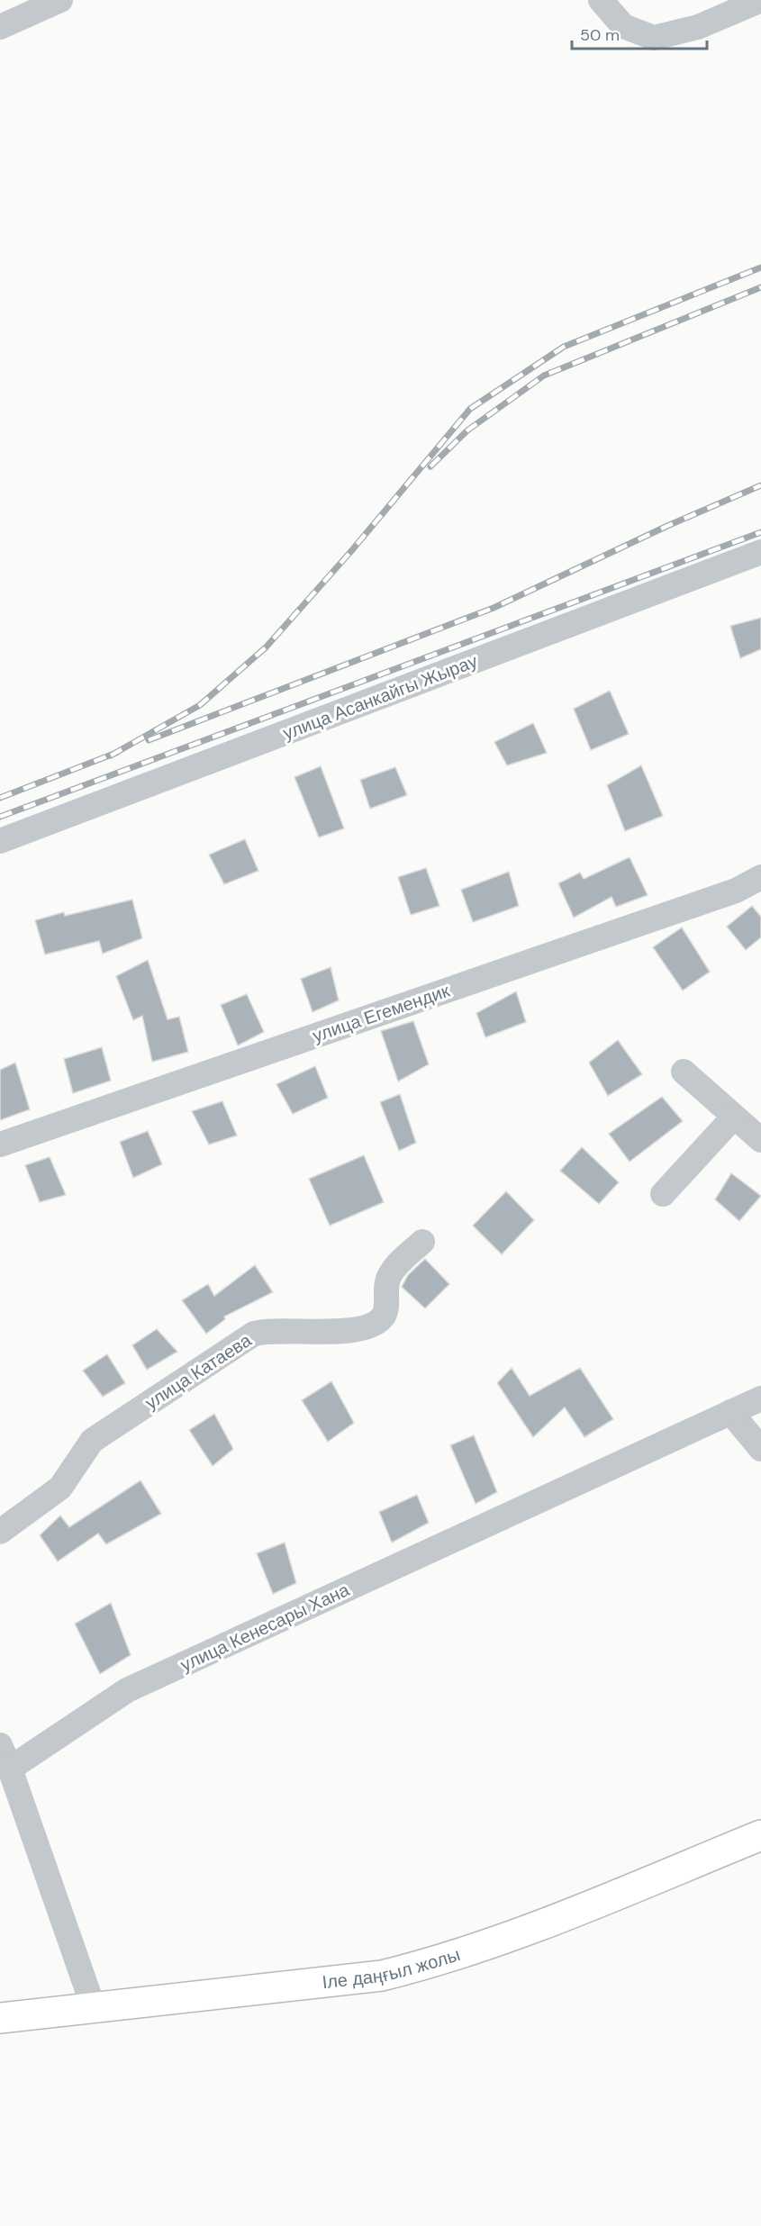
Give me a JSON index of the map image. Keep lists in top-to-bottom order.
{
  "streets": {
    "main road": ["Іле даңғыл жолы"],
    "street": [
      "улица Асанкайгы Жырау",
      "улица Егемендик",
      "улица Катаева",
      "улица Кенесары Хана"
    ]
  },
  "scale_bar": "50 m"
}
